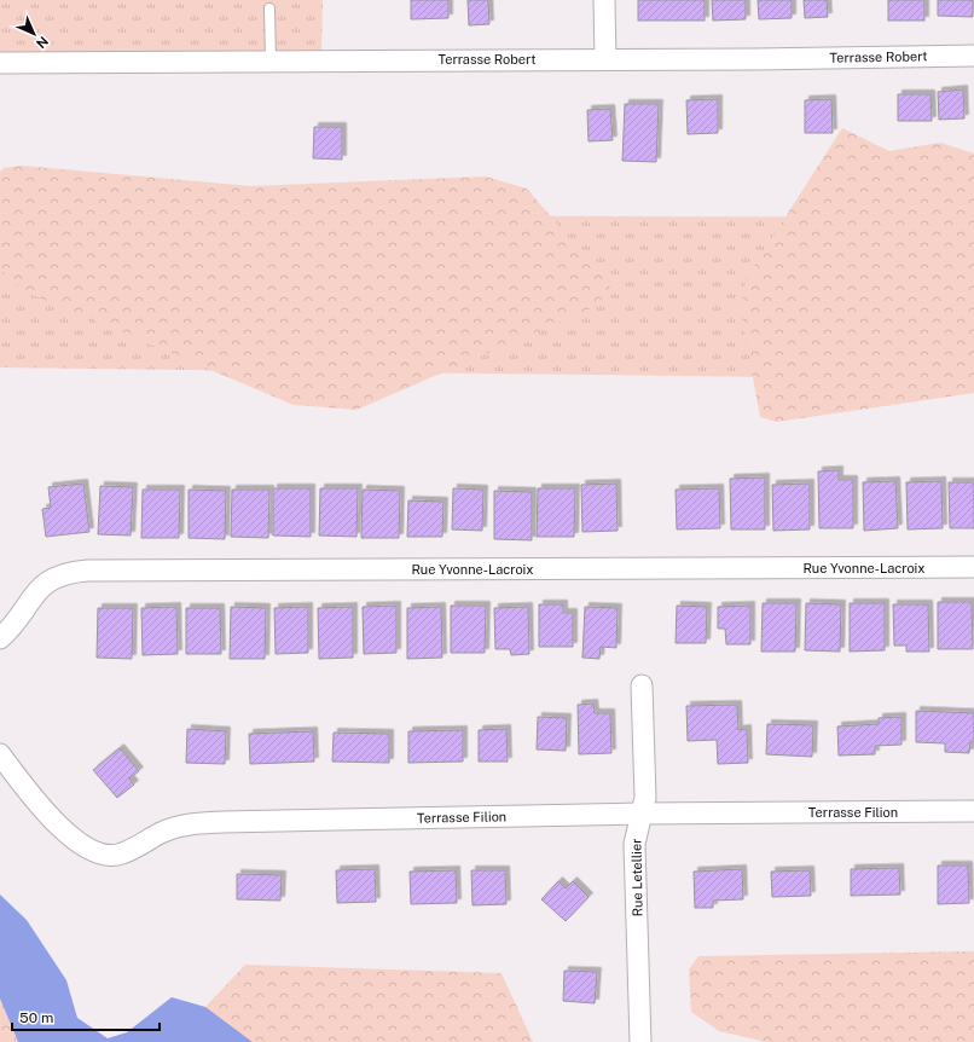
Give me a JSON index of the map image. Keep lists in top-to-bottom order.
{
  "streets": {
    "street": [
      "Terrasse Robert",
      "Rue Yvonne-Lacroix",
      "Terrasse Filion",
      "Rue Letellier"
    ]
  },
  "crossings": [
    ["Terrasse Filion", "Rue Letellier"]
  ],
  "scale_bar": "50 m",
  "north": "bottom right"
}
